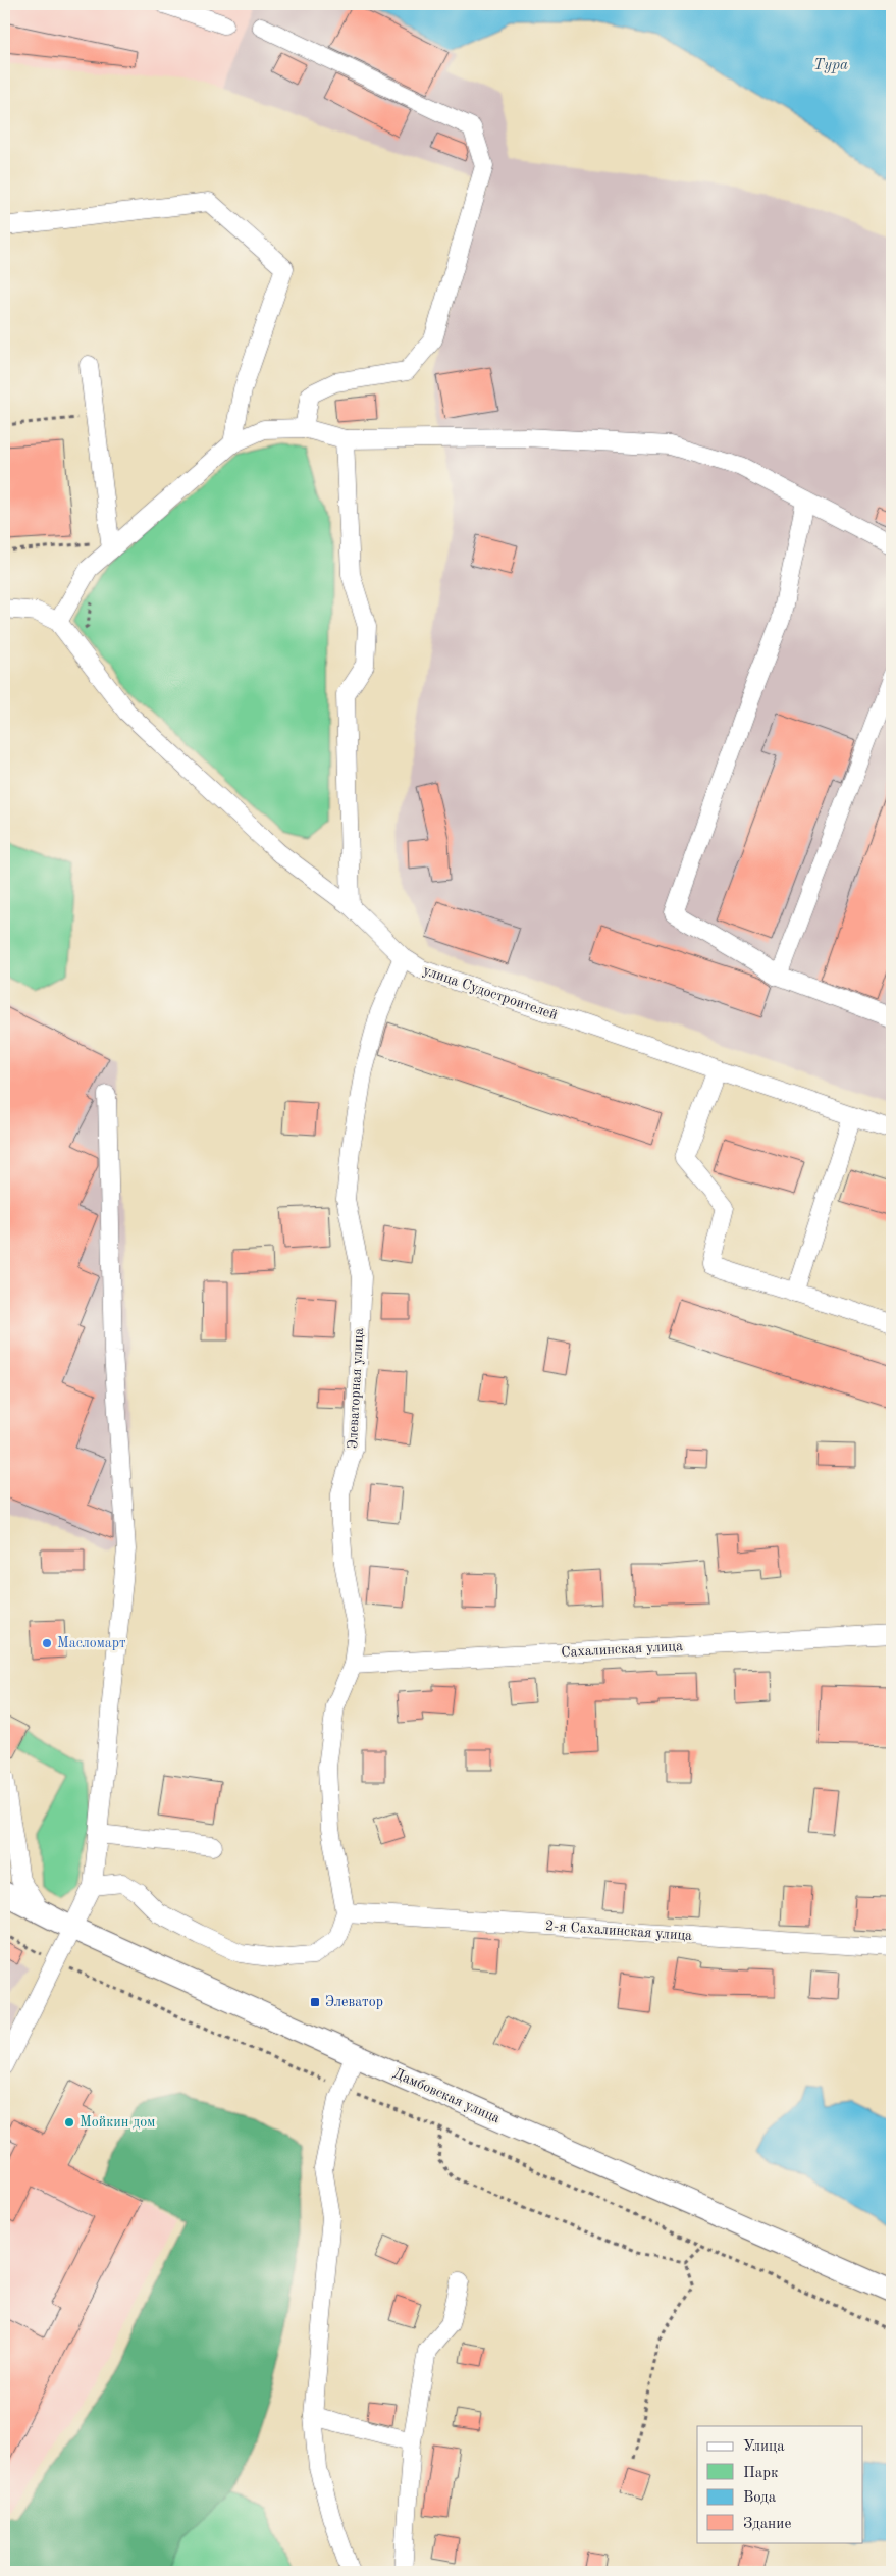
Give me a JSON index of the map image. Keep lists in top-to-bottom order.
{
  "streets": {
    "main road": ["Дамбовская улица"],
    "street": [
      "улица Судостроителей",
      "Элеваторная улица",
      "Сахалинская улица",
      "2-я Сахалинская улица"
    ]
  },
  "crossings": [
    ["улица Судостроителей", "Элеваторная улица"],
    ["Элеваторная улица", "Сахалинская улица"],
    ["Элеваторная улица", "2-я Сахалинская улица"]
  ],
  "water": ["Тура"],
  "places": {
    "other": ["Масломарт", "Мойкин дом"],
    "transit": ["Элеватор"]
  },
  "legend": [
    "Улица",
    "Парк",
    "Вода",
    "Здание"
  ]
}
